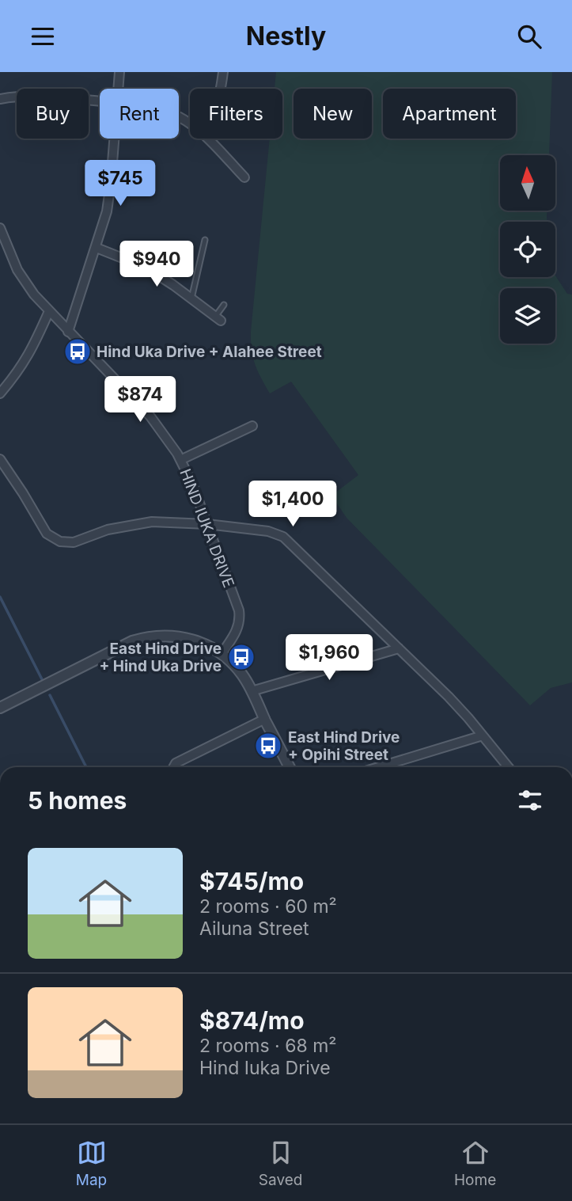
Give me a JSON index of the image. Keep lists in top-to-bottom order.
{
  "streets": {
    "street": ["HIND IUKA DRIVE"]
  },
  "places": {
    "bus stop": ["Hind Uka Drive + Alahee Street", "East Hind Drive + Hind Uka Drive", "East Hind Drive + Opihi Street"]
  },
  "north": "top",
  "page": {
    "header": "Nestly",
    "chip": [
      "Buy",
      "Rent",
      "Filters",
      "New",
      "Apartment"
    ],
    "price": [
      "$745",
      "$940",
      "$874",
      "$1,400",
      "$1,960"
    ],
    "heading": "5 homes",
    "list": [
      {
        "name": "$745/mo",
        "note": "2 rooms · 60 m² · Ailuna Street"
      },
      {
        "name": "$874/mo",
        "note": "2 rooms · 68 m² · Hind Iuka Drive"
      }
    ],
    "tabs": ["Map", "Saved", "Home"]
  }
}
